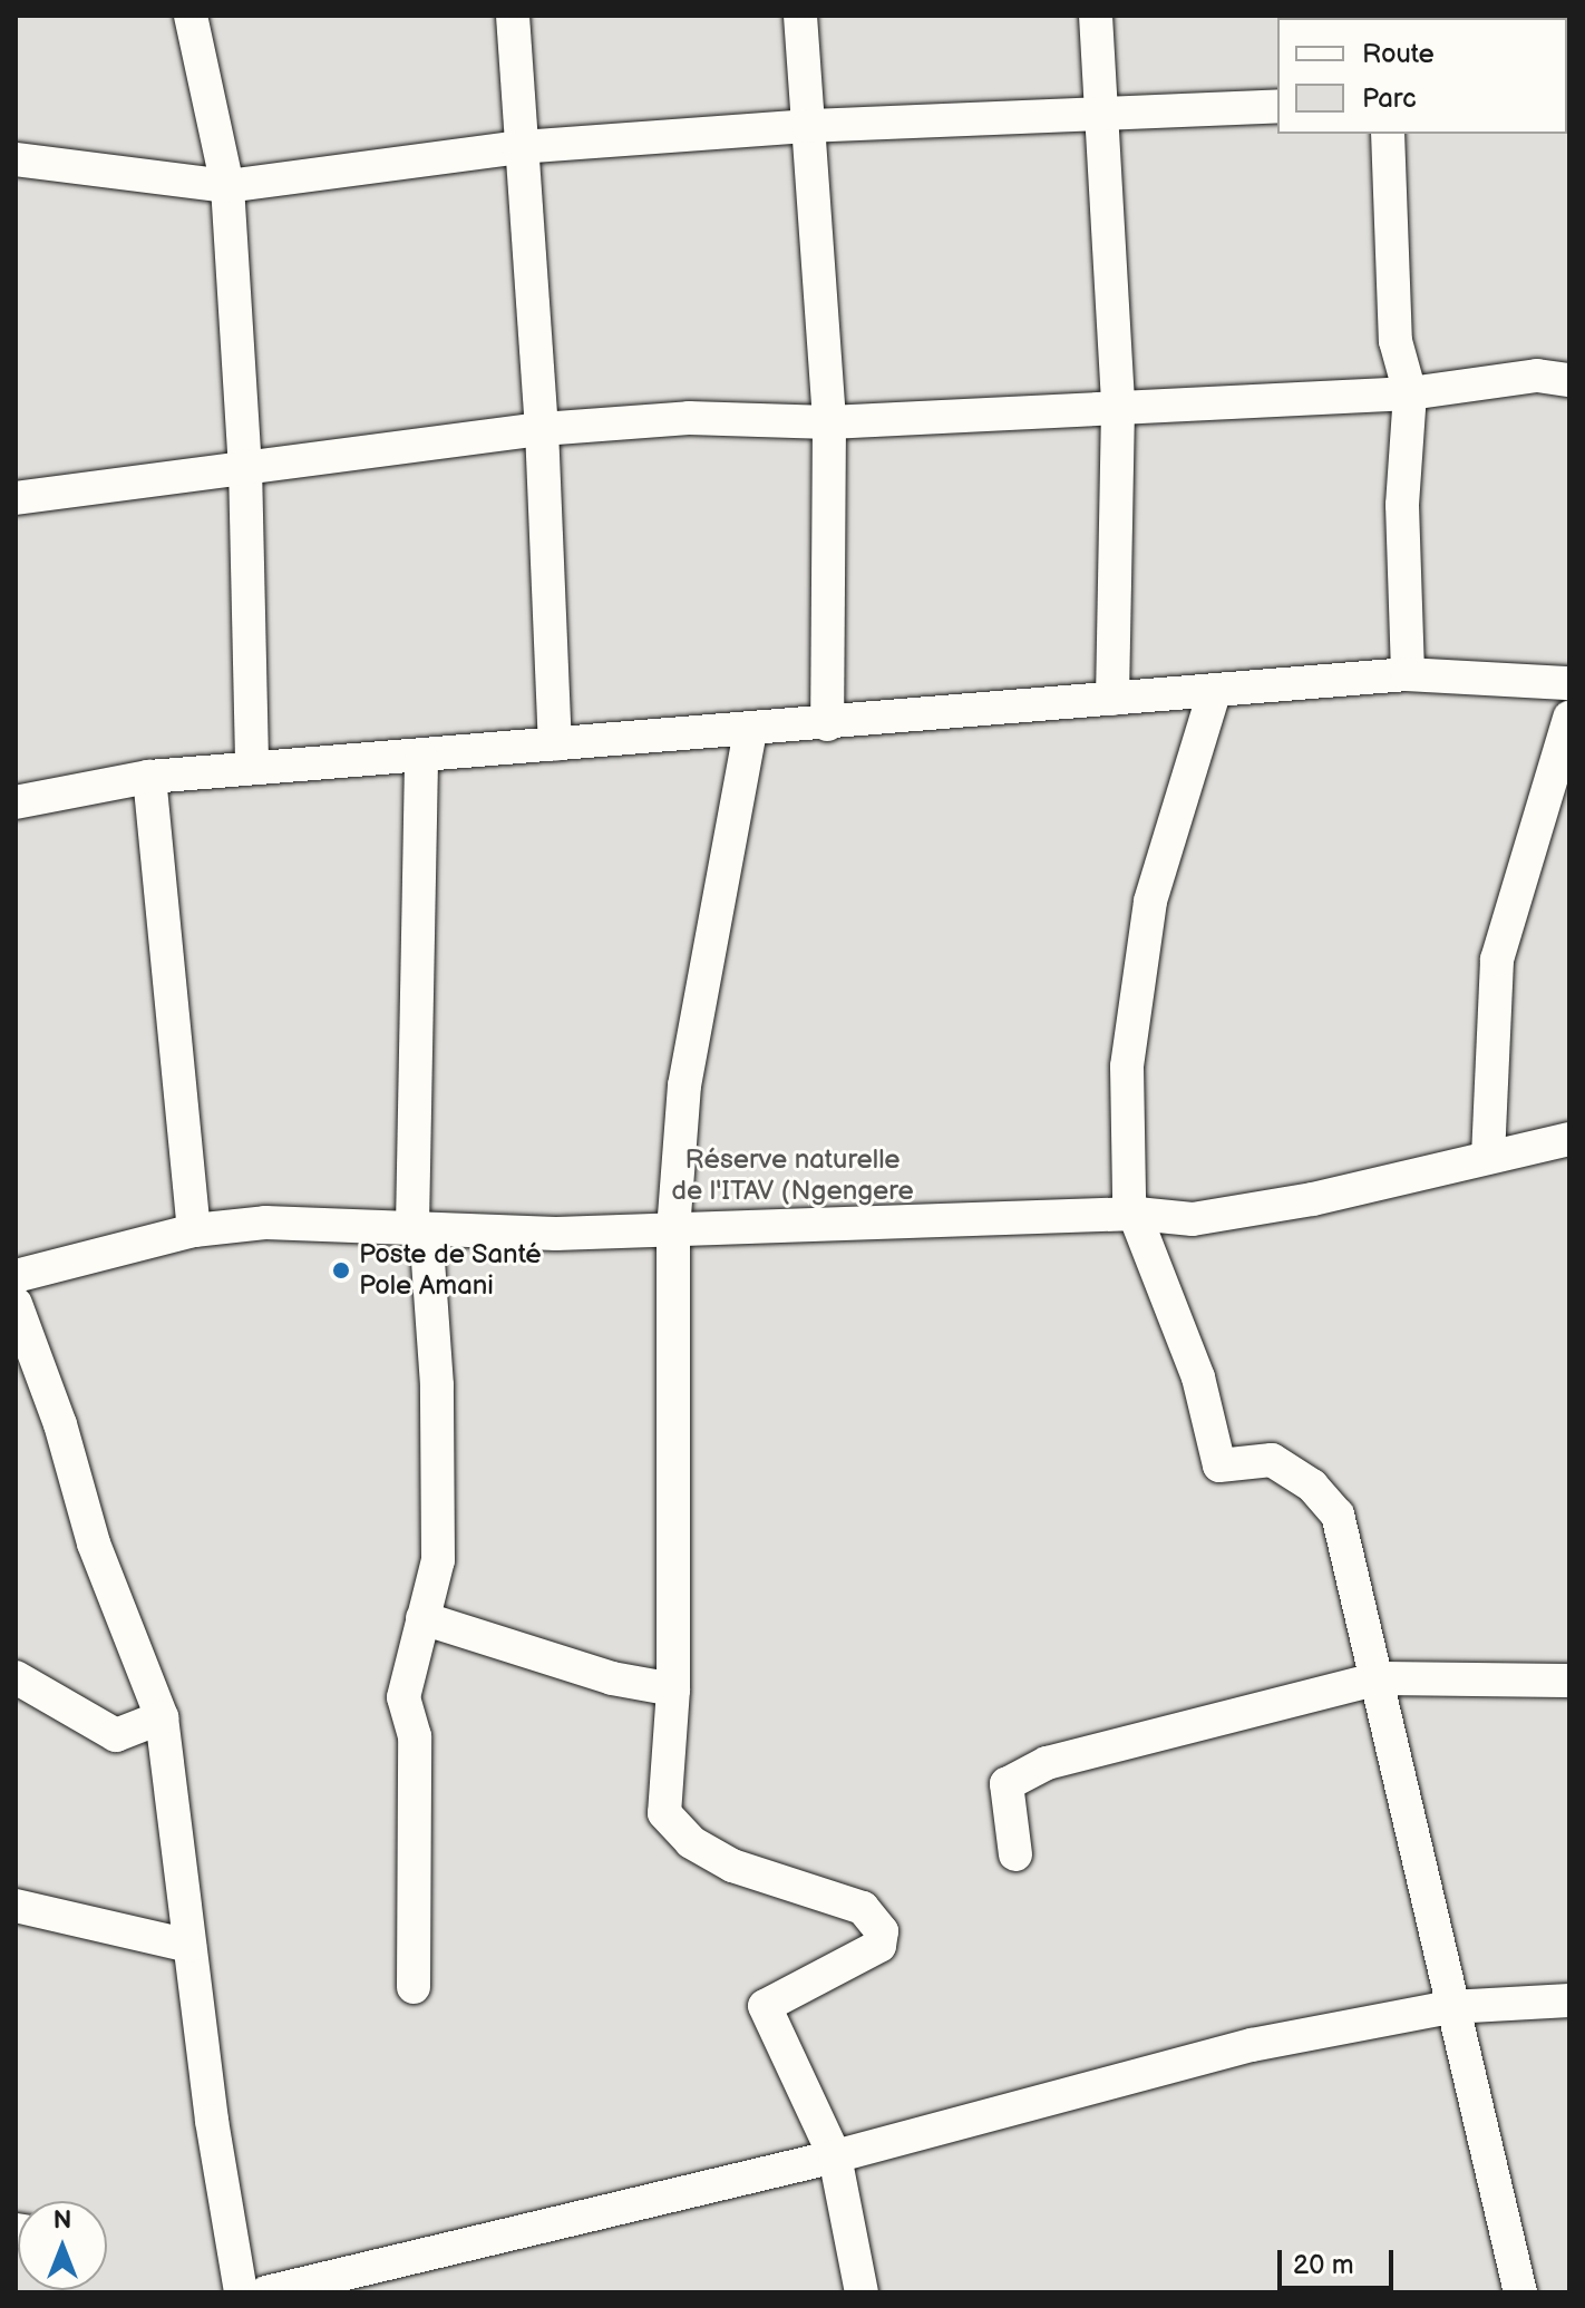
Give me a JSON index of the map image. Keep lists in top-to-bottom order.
{
  "parks": ["Réserve naturelle de l'ITAV (Ngengere"],
  "places": ["Poste de Santé Pole Amani"],
  "legend": ["Route", "Parc"],
  "scale_bar": "20 m",
  "north": "top"
}
